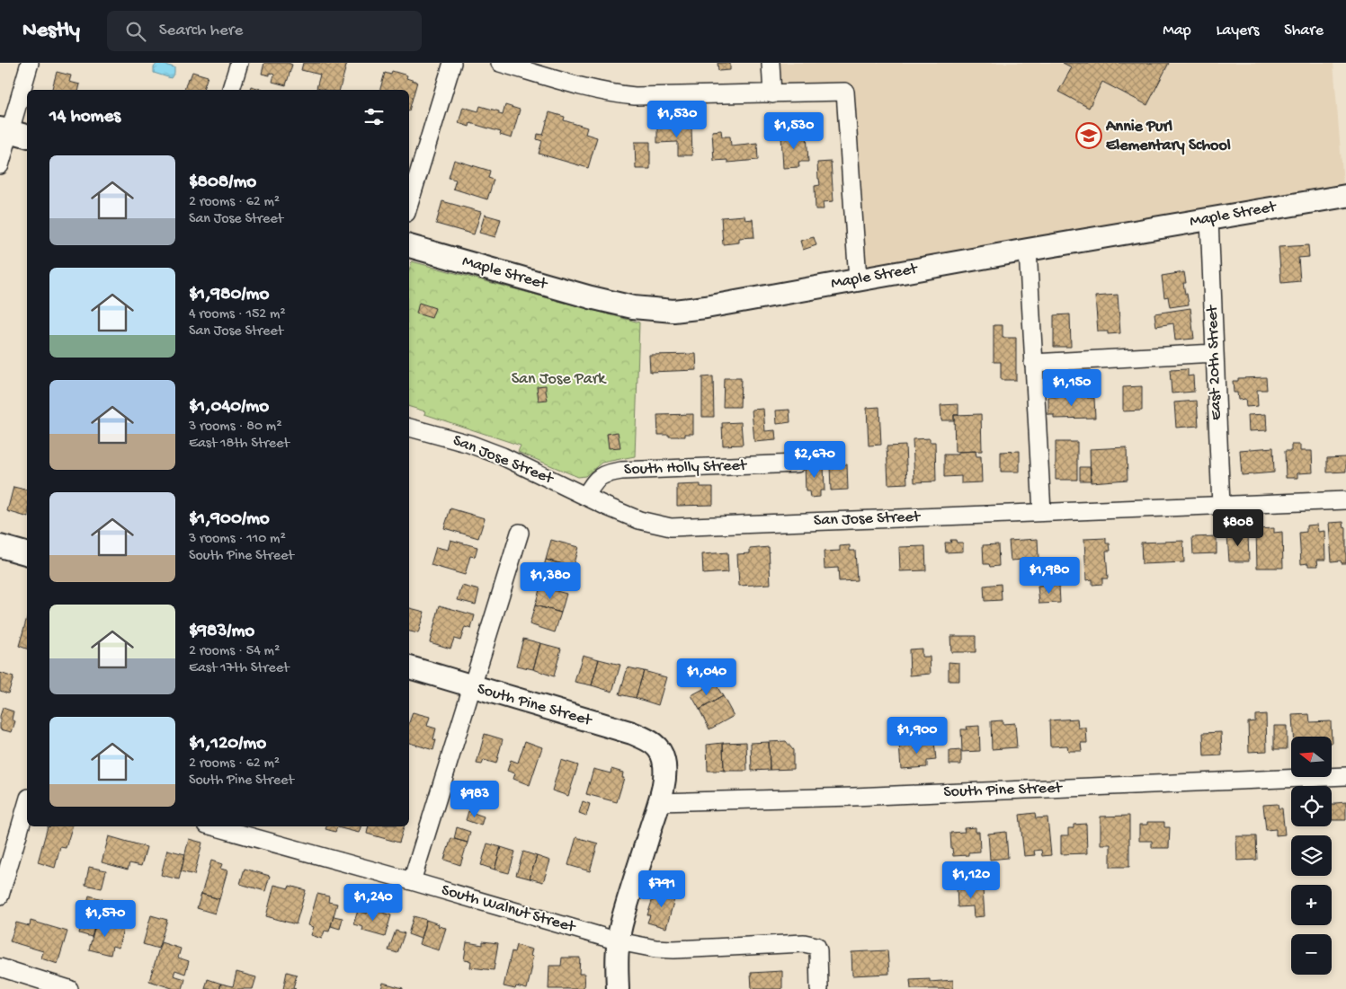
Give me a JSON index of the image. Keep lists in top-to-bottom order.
{
  "streets": {
    "street": [
      "Maple Street",
      "East 20th Street",
      "San Jose Street",
      "South Holly Street",
      "South Pine Street",
      "South Walnut Street"
    ]
  },
  "crossings": [
    ["Maple Street", "East 20th Street"],
    ["East 20th Street", "San Jose Street"],
    ["San Jose Street", "South Holly Street"]
  ],
  "parks": ["San Jose Park"],
  "places": {
    "school or university": ["Annie Purl Elementary School"]
  },
  "north": "left",
  "page": {
    "header": "Nestly",
    "search": "Search here",
    "nav": ["Map", "Layers", "Share"],
    "heading": "14 homes",
    "price": [
      "$1,530",
      "$1,530",
      "$1,150",
      "$2,670",
      "$808",
      "$1,980",
      "$1,380",
      "$1,040",
      "$1,900",
      "$983",
      "$1,120",
      "$791",
      "$1,240",
      "$1,570"
    ],
    "list": [
      {
        "name": "$808/mo",
        "note": "2 rooms · 62 m² · San Jose Street"
      },
      {
        "name": "$1,980/mo",
        "note": "4 rooms · 152 m² · San Jose Street"
      },
      {
        "name": "$1,040/mo",
        "note": "3 rooms · 80 m² · East 18th Street"
      },
      {
        "name": "$1,900/mo",
        "note": "3 rooms · 110 m² · South Pine Street"
      },
      {
        "name": "$983/mo",
        "note": "2 rooms · 54 m² · East 17th Street"
      },
      {
        "name": "$1,120/mo",
        "note": "2 rooms · 62 m² · South Pine Street"
      }
    ],
    "map_buttons": ["+", "−"]
  }
}
